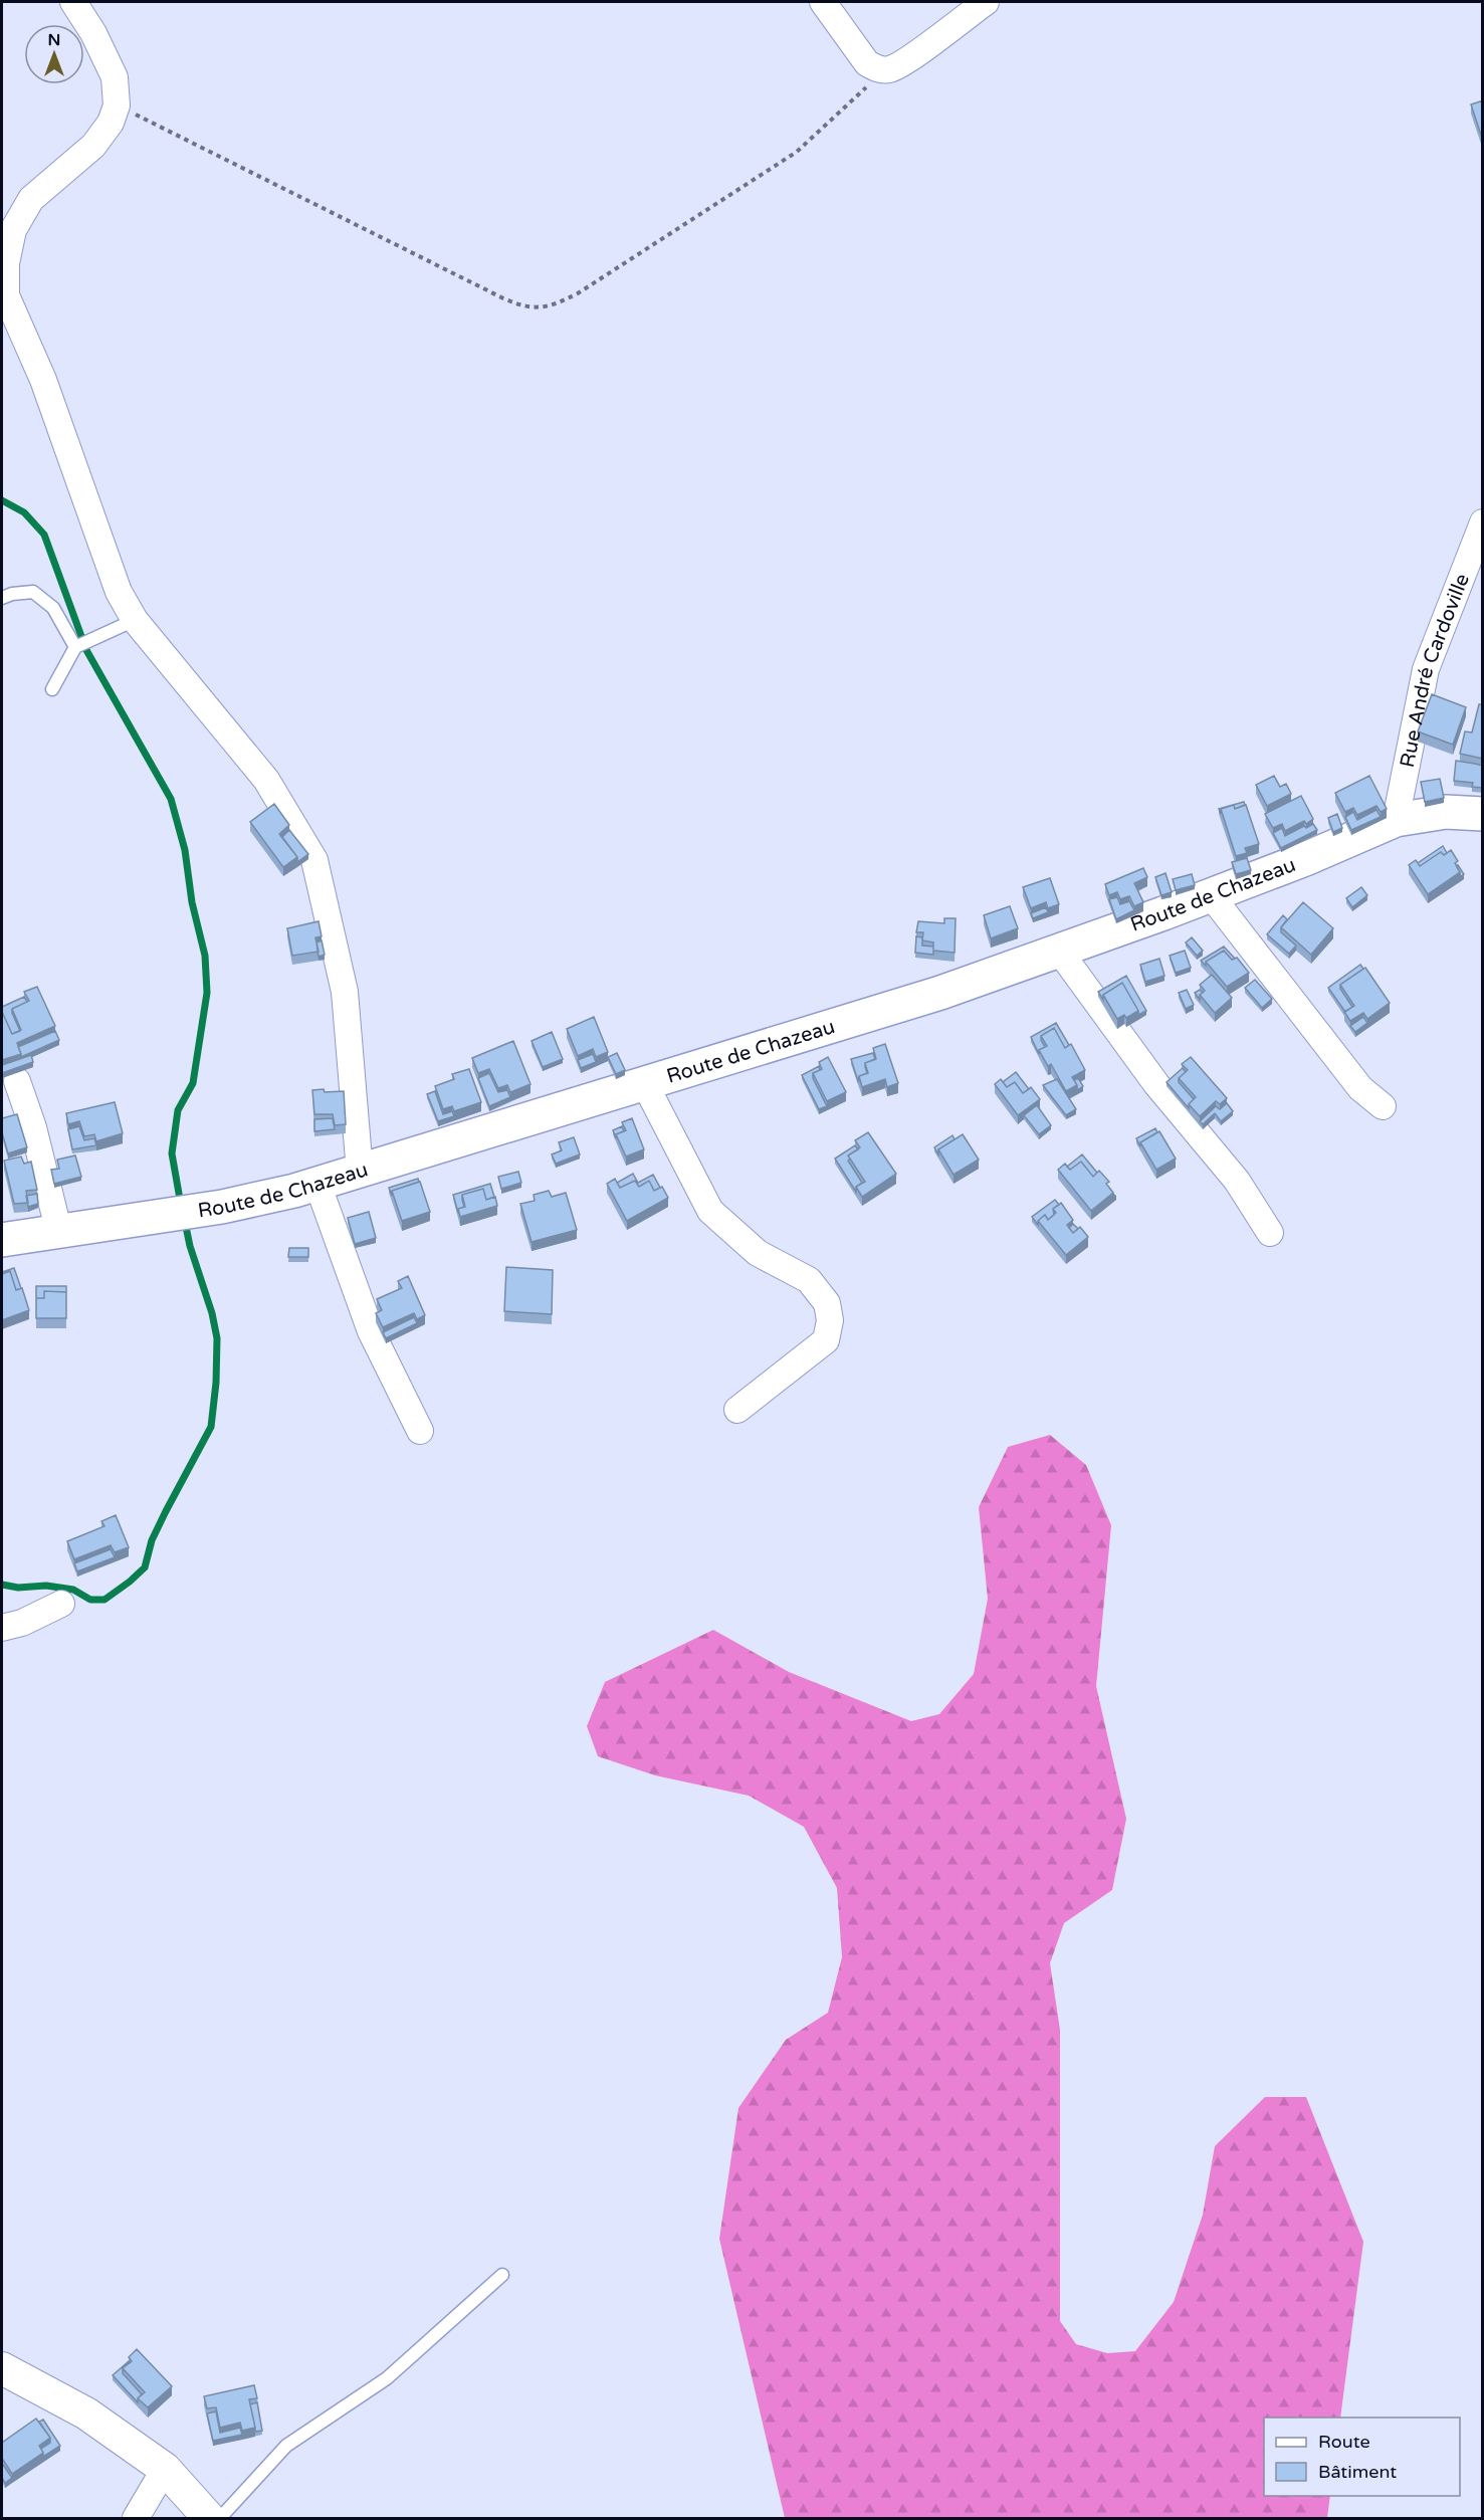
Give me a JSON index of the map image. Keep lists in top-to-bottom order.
{
  "streets": {
    "main road": ["Route de Chazeau"],
    "street": ["Rue André Cardoville"]
  },
  "crossings": [
    ["Rue André Cardoville", "Route de Chazeau"]
  ],
  "legend": ["Route", "Bâtiment"],
  "north": "top"
}
